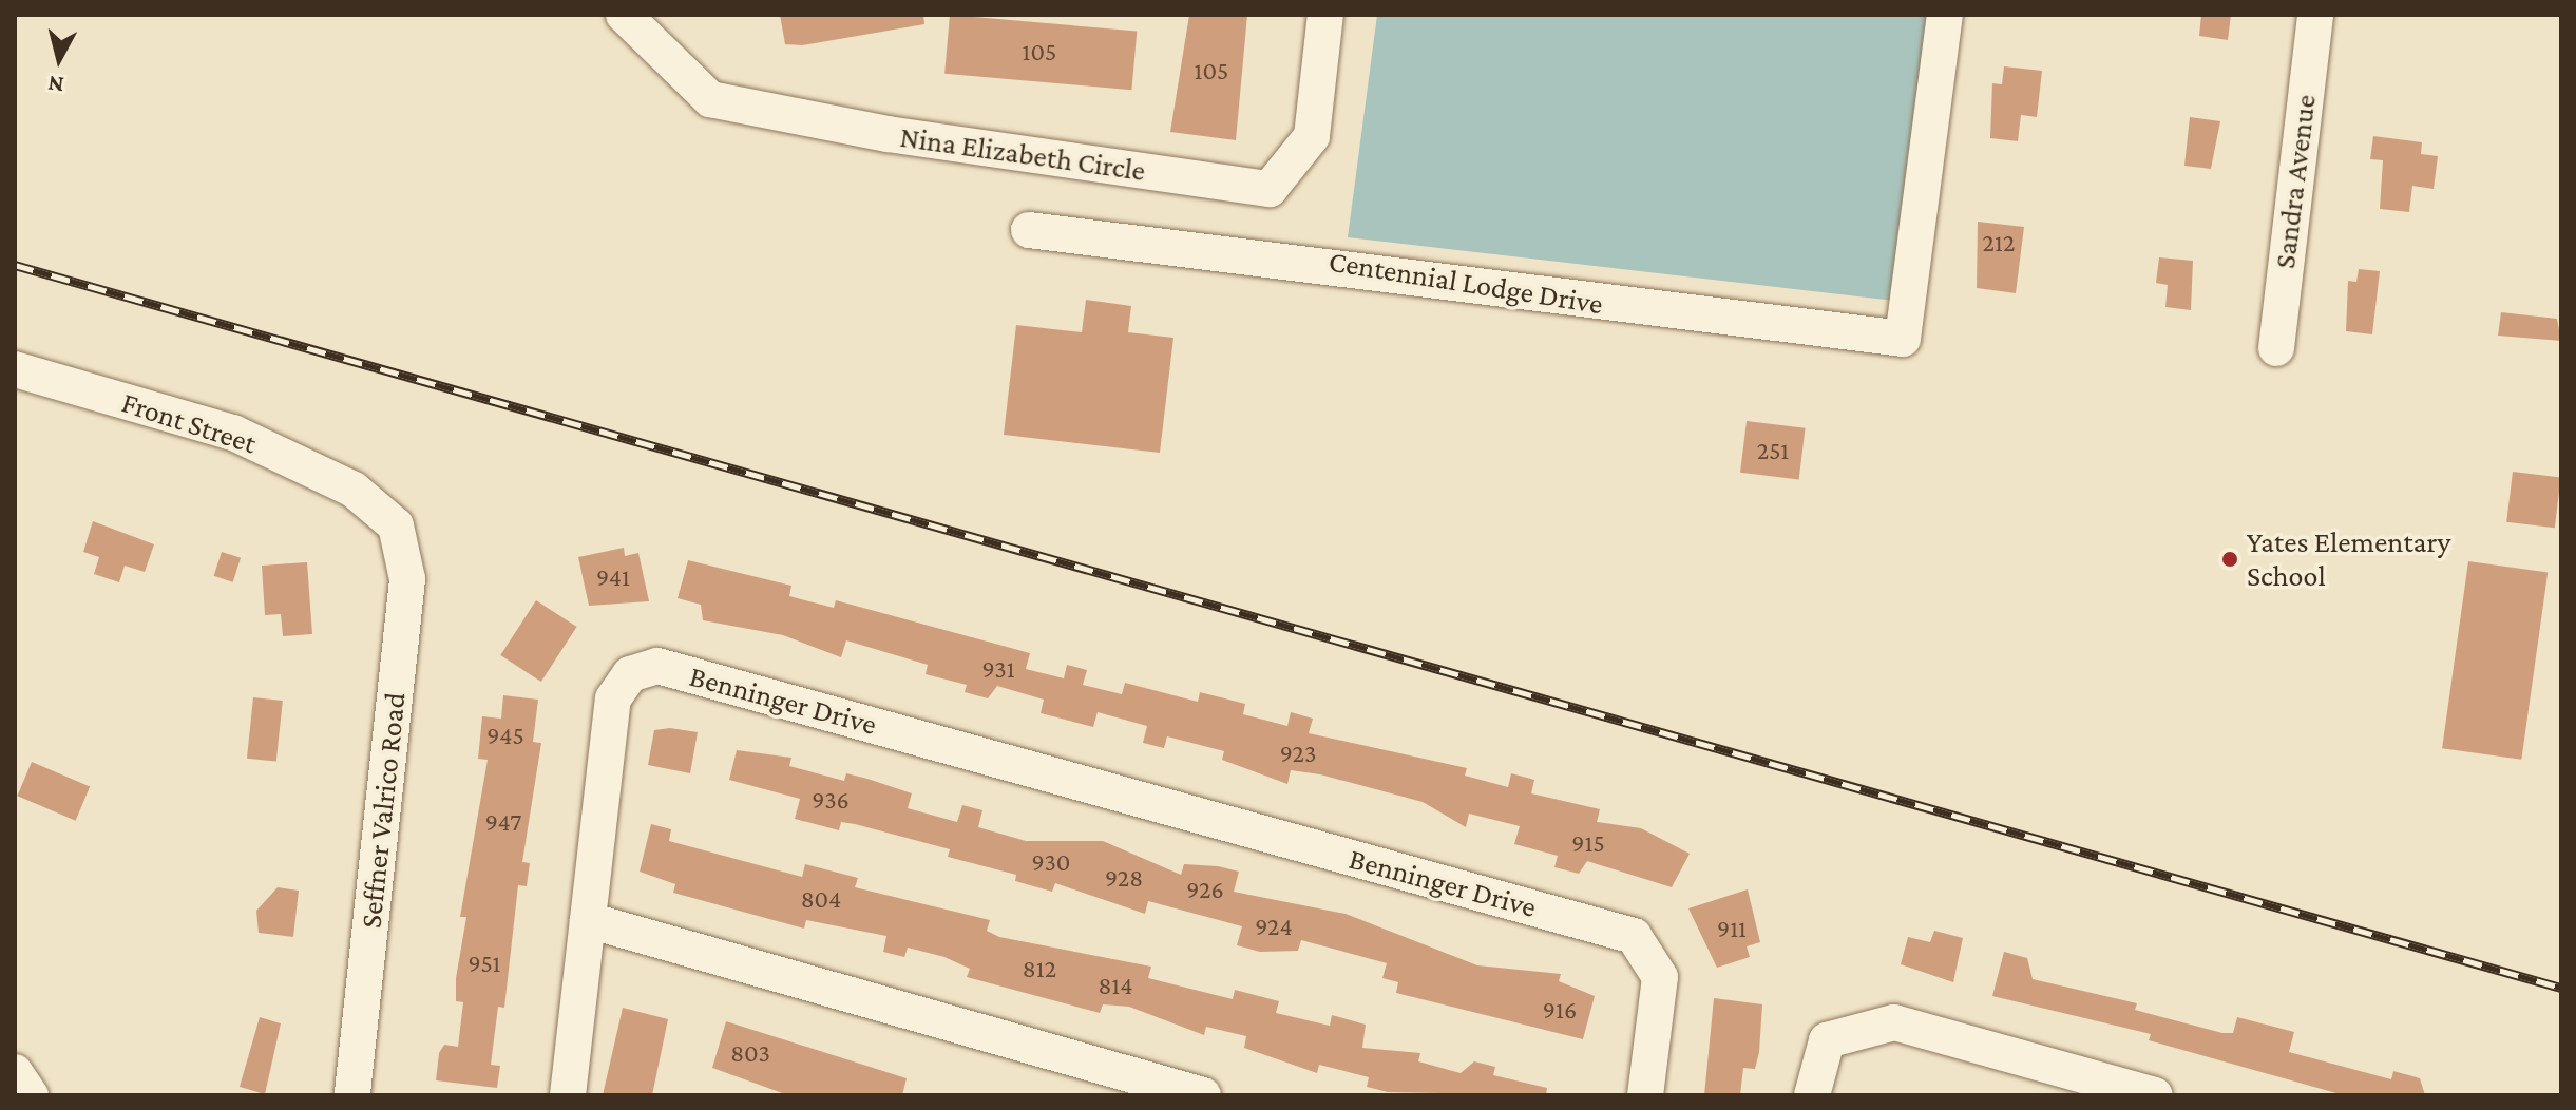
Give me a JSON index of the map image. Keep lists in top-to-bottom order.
{
  "streets": {
    "street": [
      "Nina Elizabeth Circle",
      "Sandra Avenue",
      "Centennial Lodge Drive",
      "Front Street",
      "Benninger Drive",
      "Seffner Valrico Road"
    ]
  },
  "crossings": [
    ["Front Street", "Seffner Valrico Road"]
  ],
  "places": ["Yates Elementary School"],
  "house_numbers": [
    "105",
    "105",
    "212",
    "251",
    "941",
    "931",
    "945",
    "923",
    "936",
    "947",
    "915",
    "930",
    "928",
    "926",
    "804",
    "924",
    "911",
    "951",
    "812",
    "814",
    "916",
    "803"
  ],
  "north": "bottom"
}
